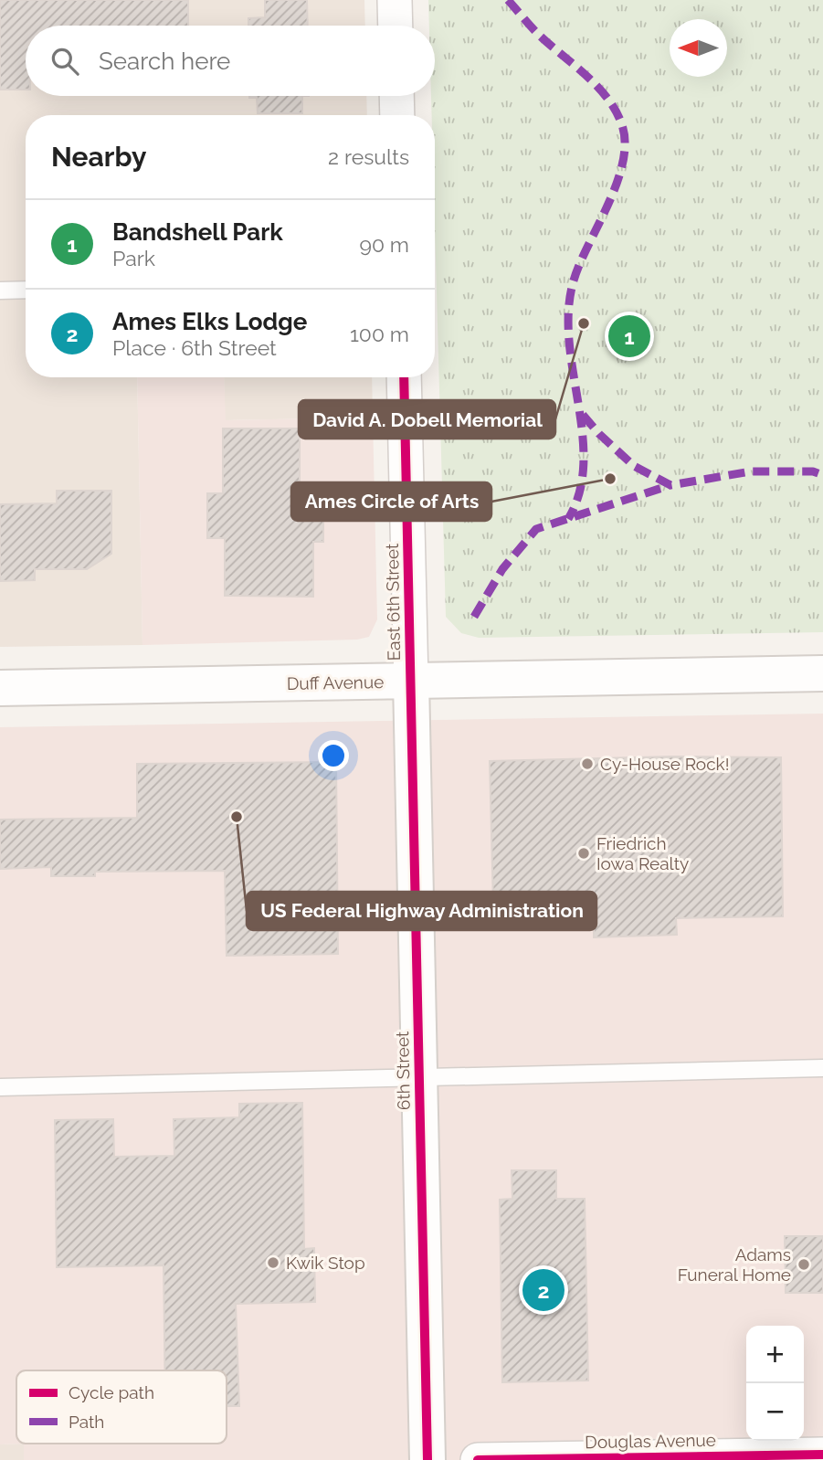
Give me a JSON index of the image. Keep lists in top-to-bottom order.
{
  "streets": {
    "main road": ["Duff Avenue", "6th Street"],
    "street": ["East 6th Street", "Douglas Avenue"]
  },
  "crossings": [
    ["East 6th Street", "Duff Avenue"],
    ["East 6th Street", "6th Street"],
    ["Duff Avenue", "6th Street"]
  ],
  "places": [
    "David A. Dobell Memorial",
    "Ames Circle of Arts",
    "Cy-House Rock!",
    "US Federal Highway Administration",
    "Friedrich Iowa Realty",
    "Kwik Stop",
    "Adams Funeral Home"
  ],
  "legend": ["Cycle path", "Path"],
  "north": "left",
  "page": {
    "search": "Search here",
    "heading": ["Nearby", "2 results"],
    "list": [
      {
        "mark": "1",
        "name": "Bandshell Park",
        "note": "Park",
        "value": "90 m"
      },
      {
        "mark": "2",
        "name": "Ames Elks Lodge",
        "note": "Place · 6th Street",
        "value": "100 m"
      }
    ],
    "pins": ["1", "2"],
    "map_buttons": ["+", "−"]
  }
}
